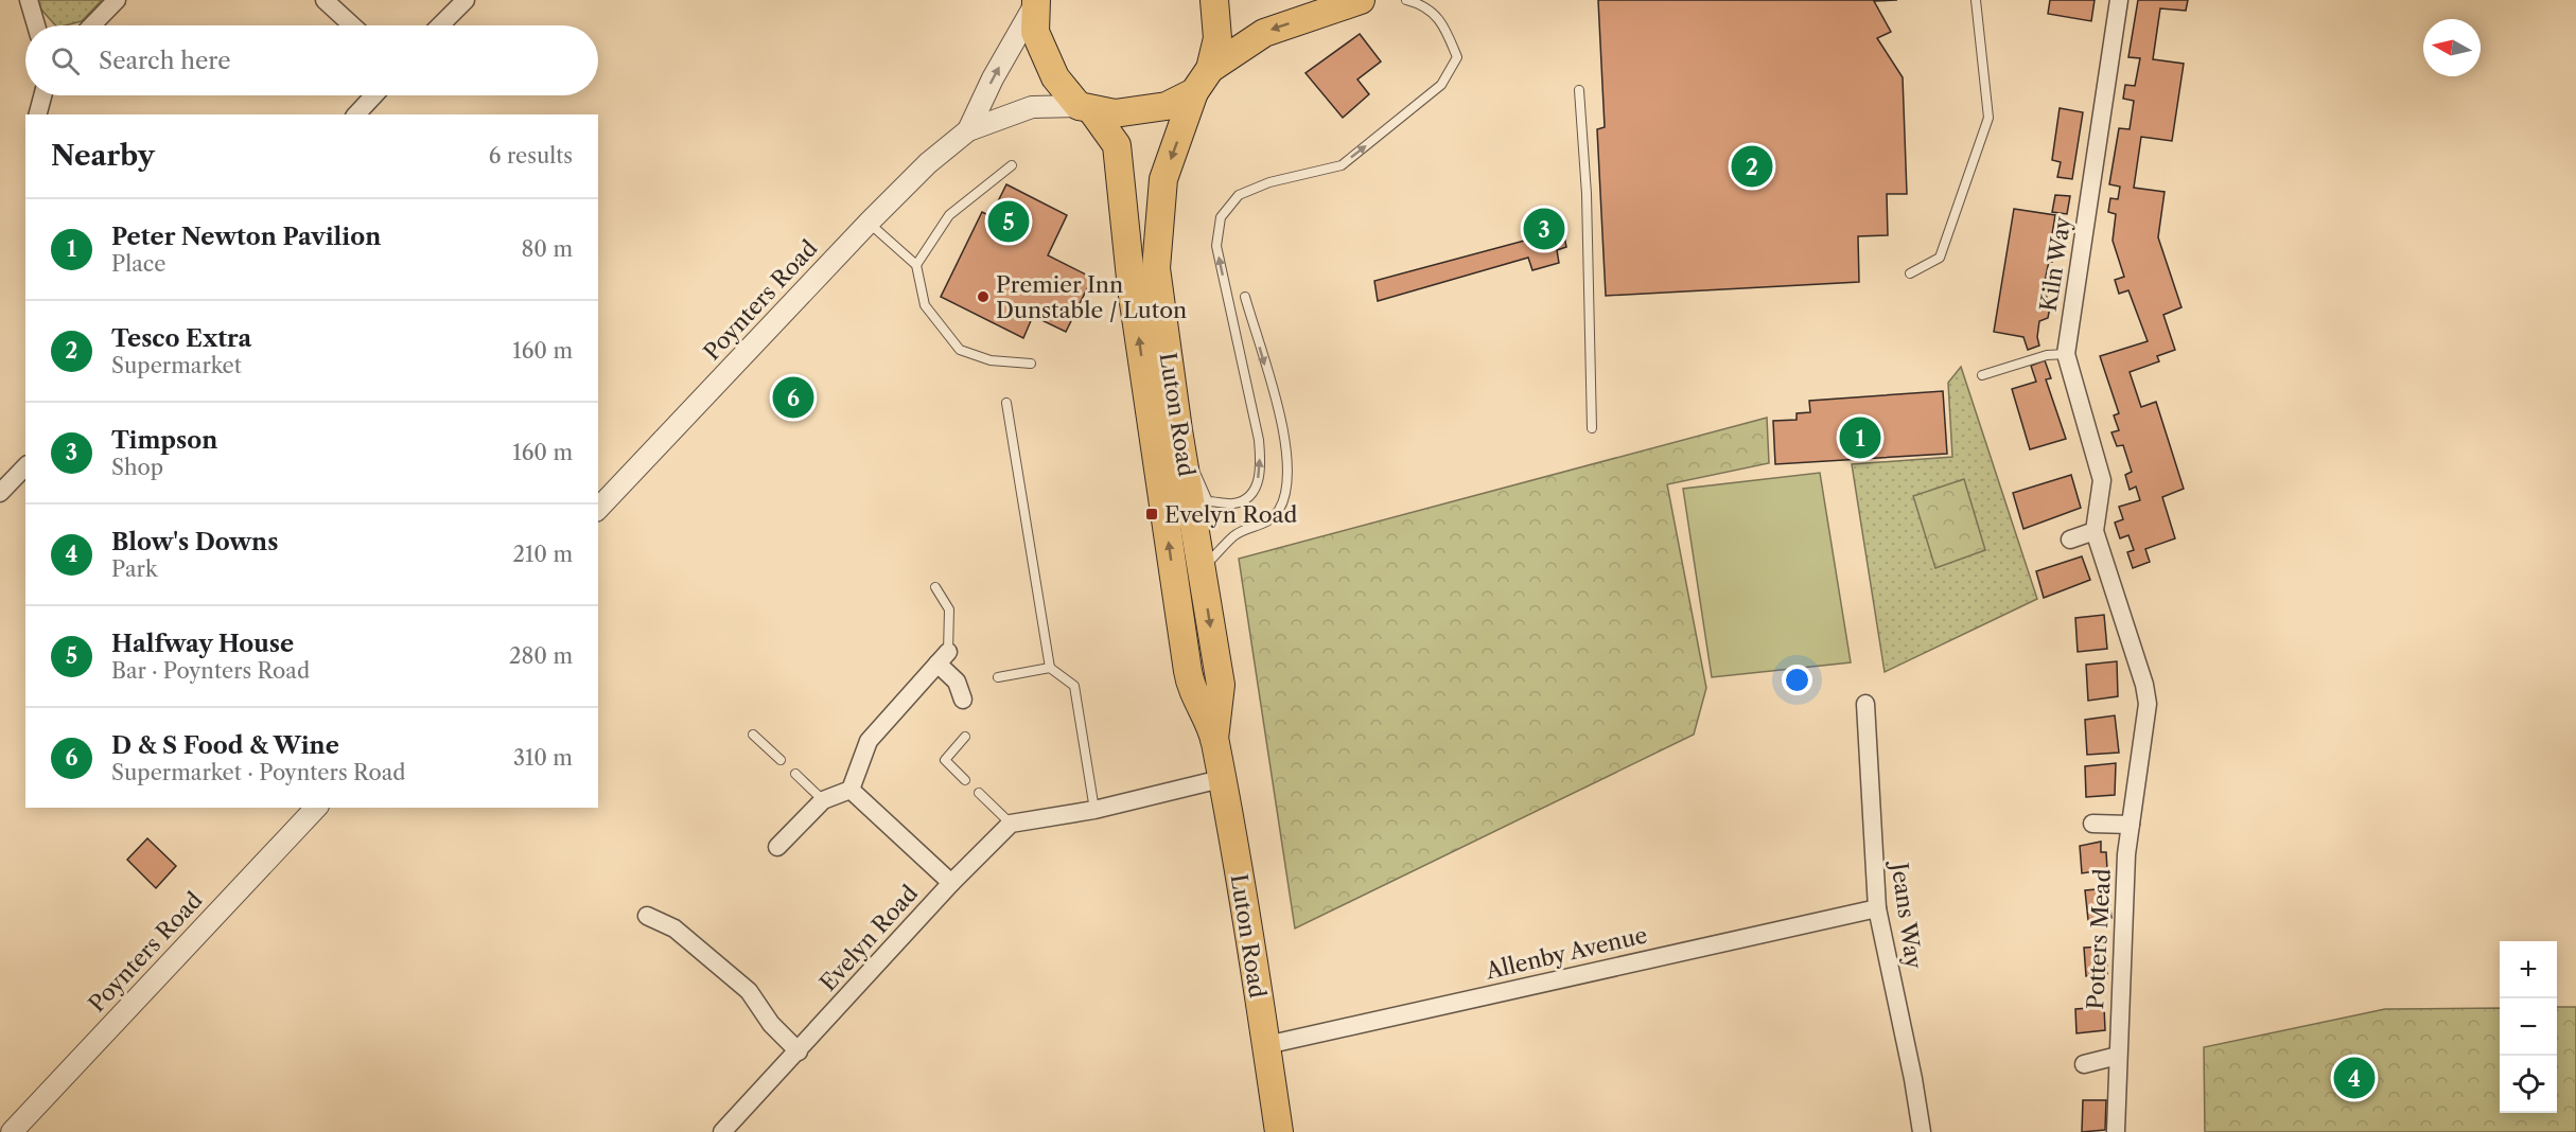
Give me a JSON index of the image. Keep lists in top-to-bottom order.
{
  "streets": {
    "main road": ["Luton Road"],
    "street": [
      "Kiln Way",
      "Poynters Road",
      "Jeans Way",
      "Evelyn Road",
      "Potters Mead",
      "Allenby Avenue"
    ]
  },
  "crossings": [
    ["Kiln Way", "Potters Mead"],
    ["Poynters Road", "Luton Road"],
    ["Luton Road", "Allenby Avenue"],
    ["Jeans Way", "Allenby Avenue"]
  ],
  "places": {
    "other": ["Premier Inn Dunstable / Luton"],
    "transit": ["Evelyn Road"]
  },
  "north": "left",
  "page": {
    "search": "Search here",
    "heading": ["Nearby", "6 results"],
    "pins": [
      "2",
      "5",
      "3",
      "6",
      "1",
      "4"
    ],
    "list": [
      {
        "mark": "1",
        "name": "Peter Newton Pavilion",
        "note": "Place",
        "value": "80 m"
      },
      {
        "mark": "2",
        "name": "Tesco Extra",
        "note": "Supermarket",
        "value": "160 m"
      },
      {
        "mark": "3",
        "name": "Timpson",
        "note": "Shop",
        "value": "160 m"
      },
      {
        "mark": "4",
        "name": "Blow's Downs",
        "note": "Park",
        "value": "210 m"
      },
      {
        "mark": "5",
        "name": "Halfway House",
        "note": "Bar · Poynters Road",
        "value": "280 m"
      },
      {
        "mark": "6",
        "name": "D & S Food & Wine",
        "note": "Supermarket · Poynters Road",
        "value": "310 m"
      }
    ],
    "map_buttons": ["+", "−"]
  }
}
